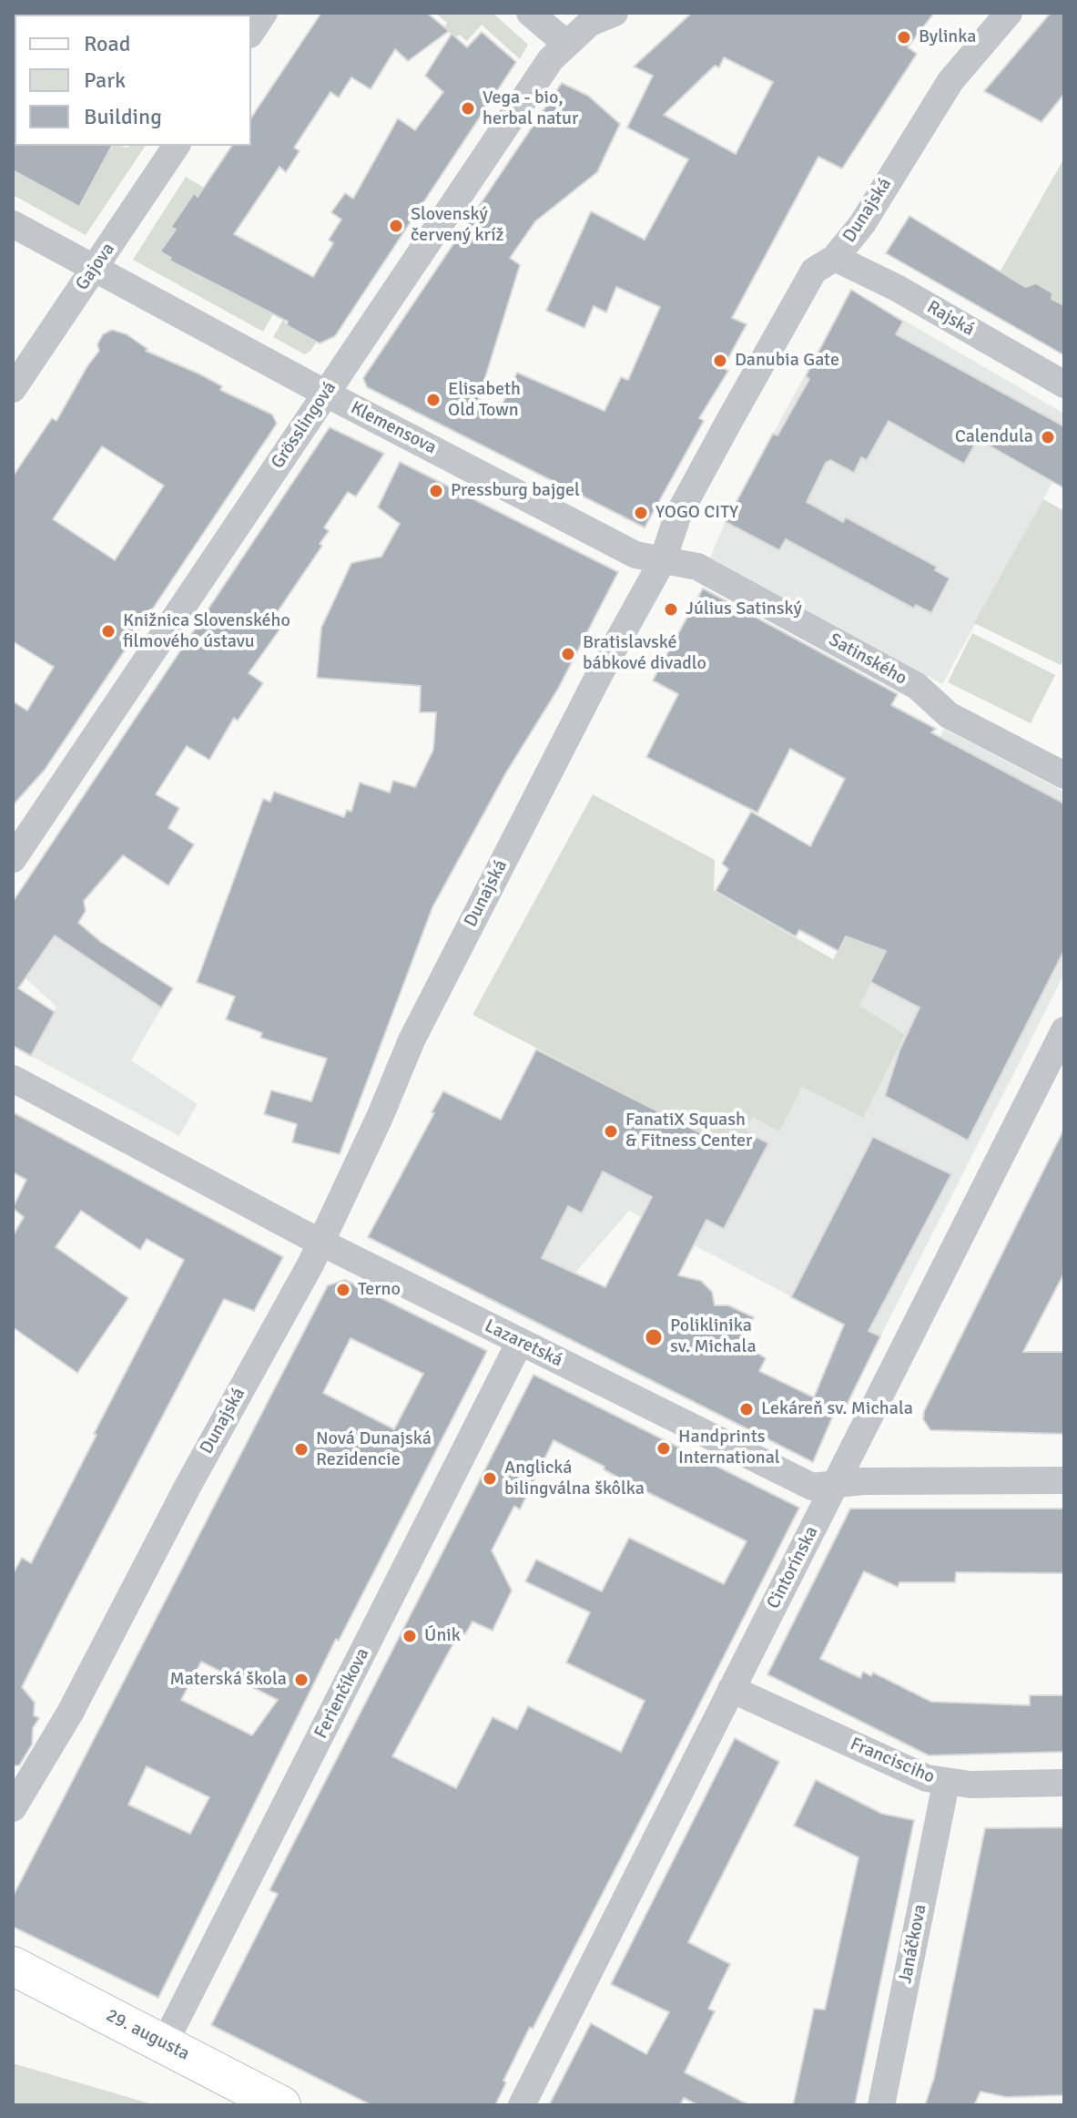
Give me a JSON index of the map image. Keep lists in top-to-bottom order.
{
  "streets": {
    "street": [
      "Dunajská",
      "Gajova",
      "Rajská",
      "Grösslingová",
      "Klemensova",
      "Satinského",
      "Lazaretská",
      "Cintorínska",
      "Ferienčíkova",
      "Francisciho",
      "Janáčkova",
      "29. augusta"
    ]
  },
  "crossings": [
    ["Dunajská", "Rajská"],
    ["Dunajská", "Klemensova"],
    ["Dunajská", "Satinského"],
    ["Dunajská", "Lazaretská"],
    ["Gajova", "Klemensova"],
    ["Grösslingová", "Klemensova"],
    ["Klemensova", "Satinského"],
    ["Lazaretská", "Cintorínska"],
    ["Lazaretská", "Ferienčíkova"],
    ["Cintorínska", "Francisciho"],
    ["Ferienčíkova", "29. augusta"],
    ["Francisciho", "Janáčkova"]
  ],
  "places": [
    "Bylinka",
    "Vega - bio, herbal natur",
    "Slovenský červený kríž",
    "Danubia Gate",
    "Elisabeth Old Town",
    "Calendula",
    "Pressburg bajgel",
    "YOGO CITY",
    "Július Satinský",
    "Knižnica Slovenského filmového ústavu",
    "Bratislavské bábkové divadlo",
    "FanatiX Squash & Fitness Center",
    "Terno",
    "Poliklinika sv. Michala",
    "Lekáreň sv. Michala",
    "Handprints International",
    "Nová Dunajská Rezidencie",
    "Anglická bilingválna škôlka",
    "Únik",
    "Materská škola"
  ],
  "legend": ["Road", "Park", "Building"]
}
